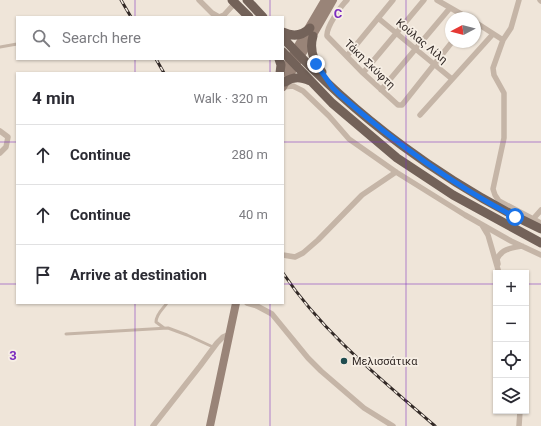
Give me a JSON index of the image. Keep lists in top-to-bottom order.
{
  "streets": {
    "street": ["Κούλας Λίλη", "Τάκη Σκύφτη"]
  },
  "crossings": [
    ["Κούλας Λίλη", "Τάκη Σκύφτη"]
  ],
  "places": ["Μελισσάτικα"],
  "north": "left",
  "page": {
    "search": "Search here",
    "heading": ["4 min", "Walk · 320 m"],
    "list": [
      ["Continue", "280 m"],
      ["Continue", "40 m"],
      "Arrive at destination"
    ],
    "map_buttons": ["+", "−"]
  },
  "grid": {
    "columns": ["C"],
    "rows": ["3"]
  }
}
